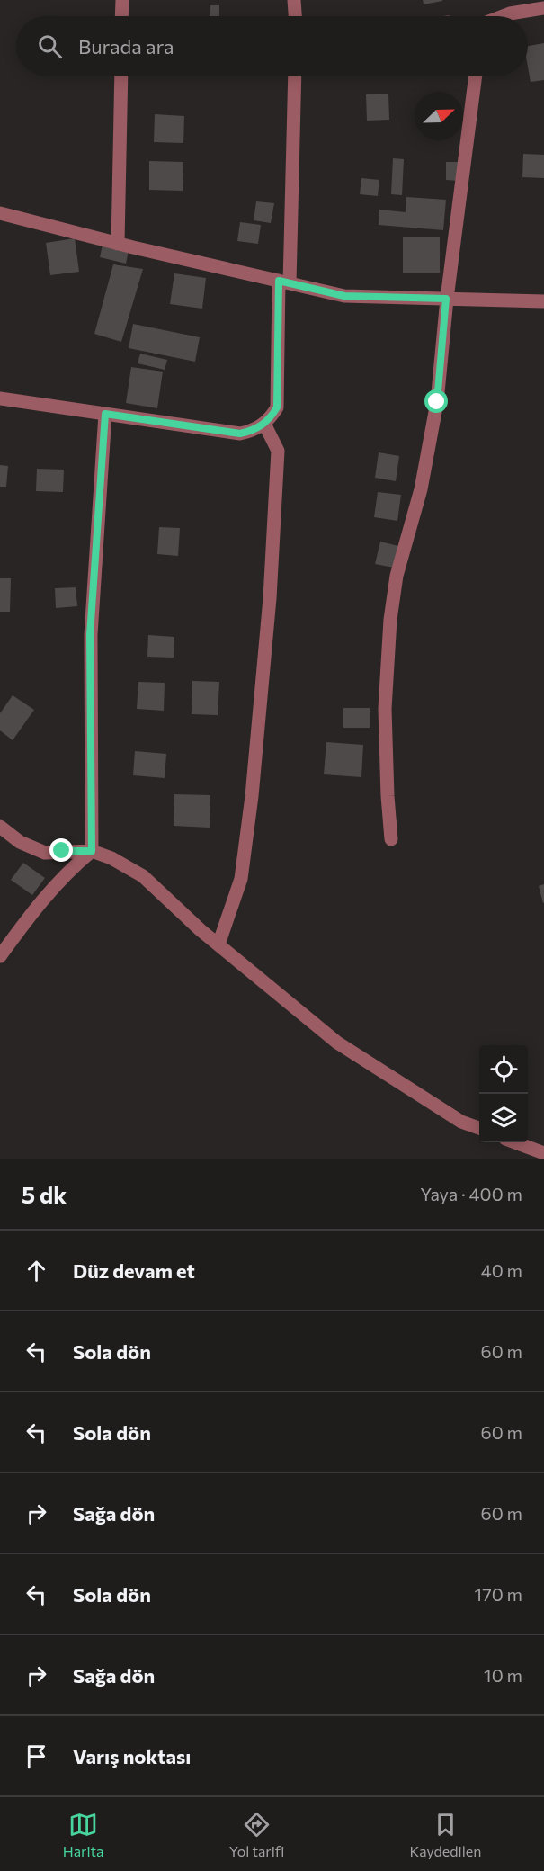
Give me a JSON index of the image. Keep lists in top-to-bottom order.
{
  "north": "top right",
  "page": {
    "search": "Burada ara",
    "heading": ["5 dk", "Yaya · 400 m"],
    "list": [
      ["Düz devam et", "40 m"],
      ["Sola dön", "60 m"],
      ["Sola dön", "60 m"],
      ["Sağa dön", "60 m"],
      ["Sola dön", "170 m"],
      ["Sağa dön", "10 m"],
      "Varış noktası"
    ],
    "nav": ["Harita", "Yol tarifi", "Kaydedilen"]
  }
}
